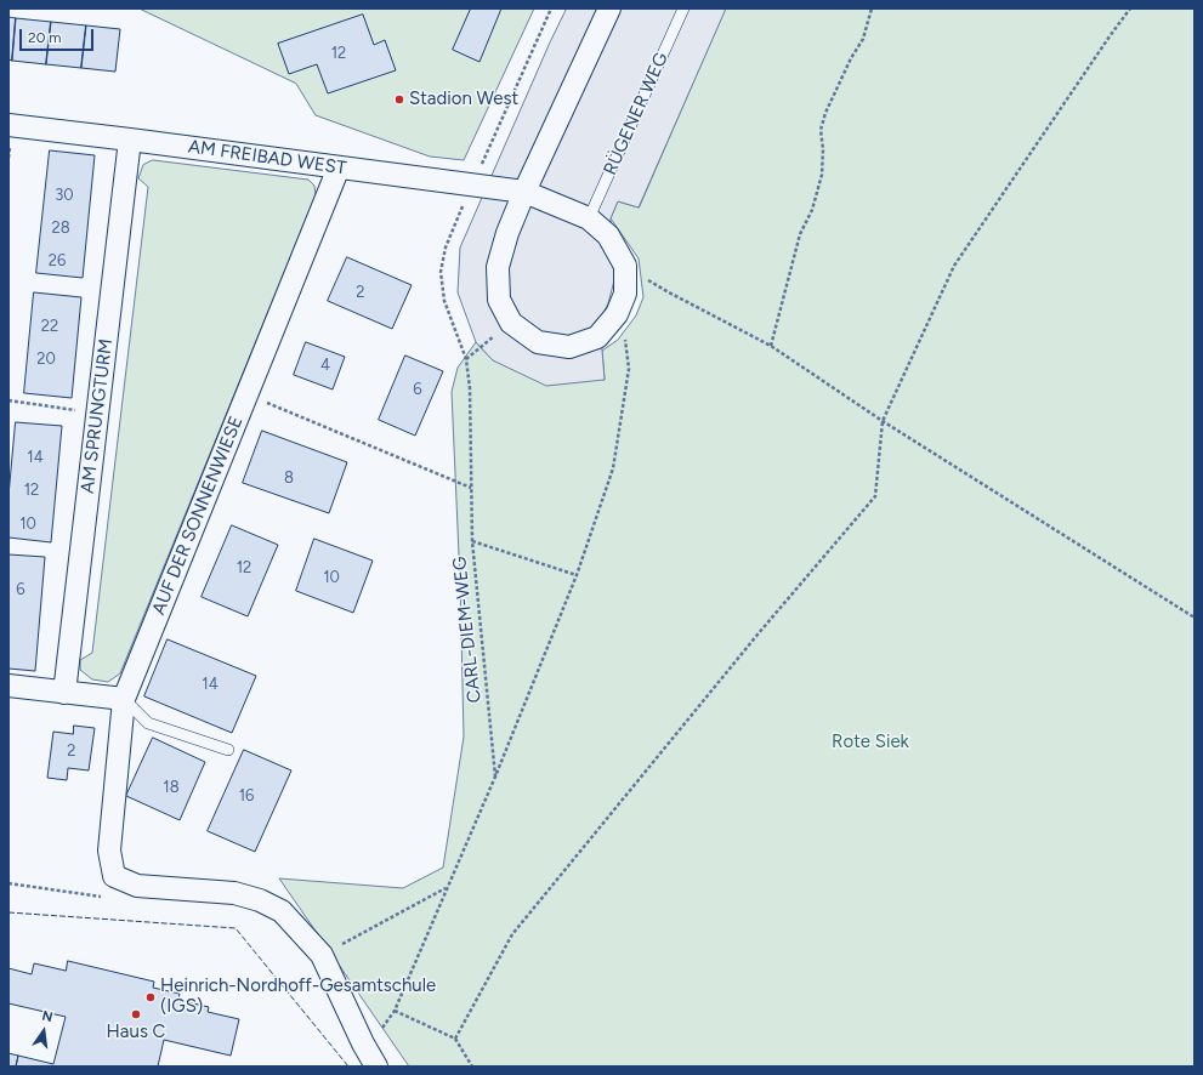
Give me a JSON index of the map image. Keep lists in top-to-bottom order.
{
  "streets": {
    "street": ["AM FREIBAD WEST", "AM SPRUNGTURM", "AUF DER SONNENWIESE"],
    "lane": ["RÜGENER WEG"],
    "path": ["CARL-DIEM-WEG"]
  },
  "crossings": [
    ["RÜGENER WEG", "AM FREIBAD WEST"],
    ["RÜGENER WEG", "CARL-DIEM-WEG"],
    ["AM FREIBAD WEST", "AM SPRUNGTURM"],
    ["AM FREIBAD WEST", "AUF DER SONNENWIESE"],
    ["AM FREIBAD WEST", "CARL-DIEM-WEG"]
  ],
  "parks": ["Rote Siek"],
  "places": ["Stadion West", "Heinrich-Nordhoff-Gesamtschule (IGS)", "Haus C"],
  "house_numbers": [
    "12",
    "30",
    "28",
    "26",
    "2",
    "22",
    "20",
    "4",
    "6",
    "14",
    "8",
    "12",
    "10",
    "12",
    "10",
    "6",
    "14",
    "2",
    "18",
    "16"
  ],
  "scale_bar": "20 m",
  "north": "top"
}
